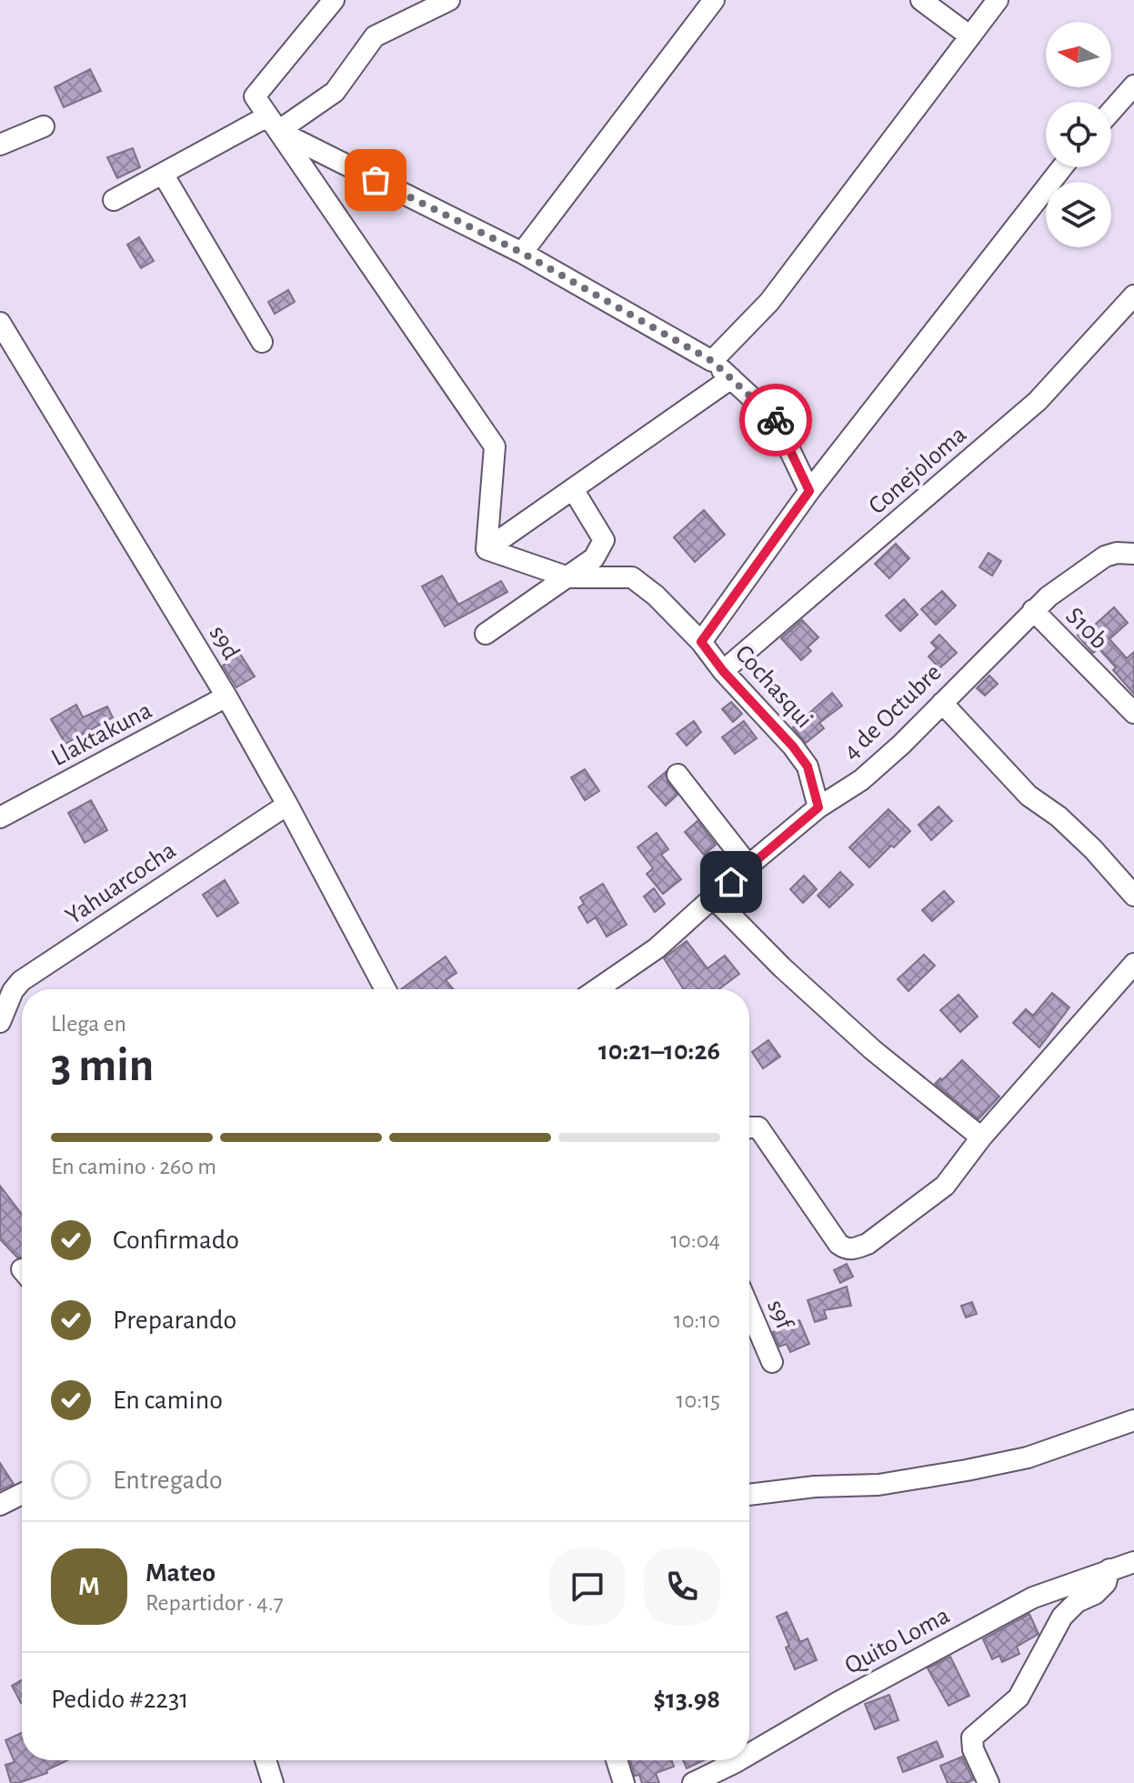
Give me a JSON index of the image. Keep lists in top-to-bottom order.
{
  "streets": {
    "street": [
      "Conejoloma",
      "S10b",
      "s9d",
      "Cochasqui",
      "4 de Octubre",
      "Llaktakuna",
      "Yahuarcocha",
      "s9f",
      "Quito Loma"
    ]
  },
  "crossings": [
    ["Conejoloma", "Cochasqui"],
    ["S10b", "4 de Octubre"],
    ["s9d", "Llaktakuna"],
    ["s9d", "Yahuarcocha"],
    ["Cochasqui", "4 de Octubre"]
  ],
  "north": "left",
  "page": {
    "heading": ["3 min", "Llega en", "10:21–10:26"],
    "panel": [
      "Mateo",
      "Repartidor · 4.7",
      "Pedido #2231",
      "$13.98"
    ],
    "bar": "En camino · 260 m",
    "list": [
      ["Confirmado", "10:04"],
      ["Preparando", "10:10"],
      ["En camino", "10:15"],
      "Entregado"
    ],
    "round": "M"
  }
}
